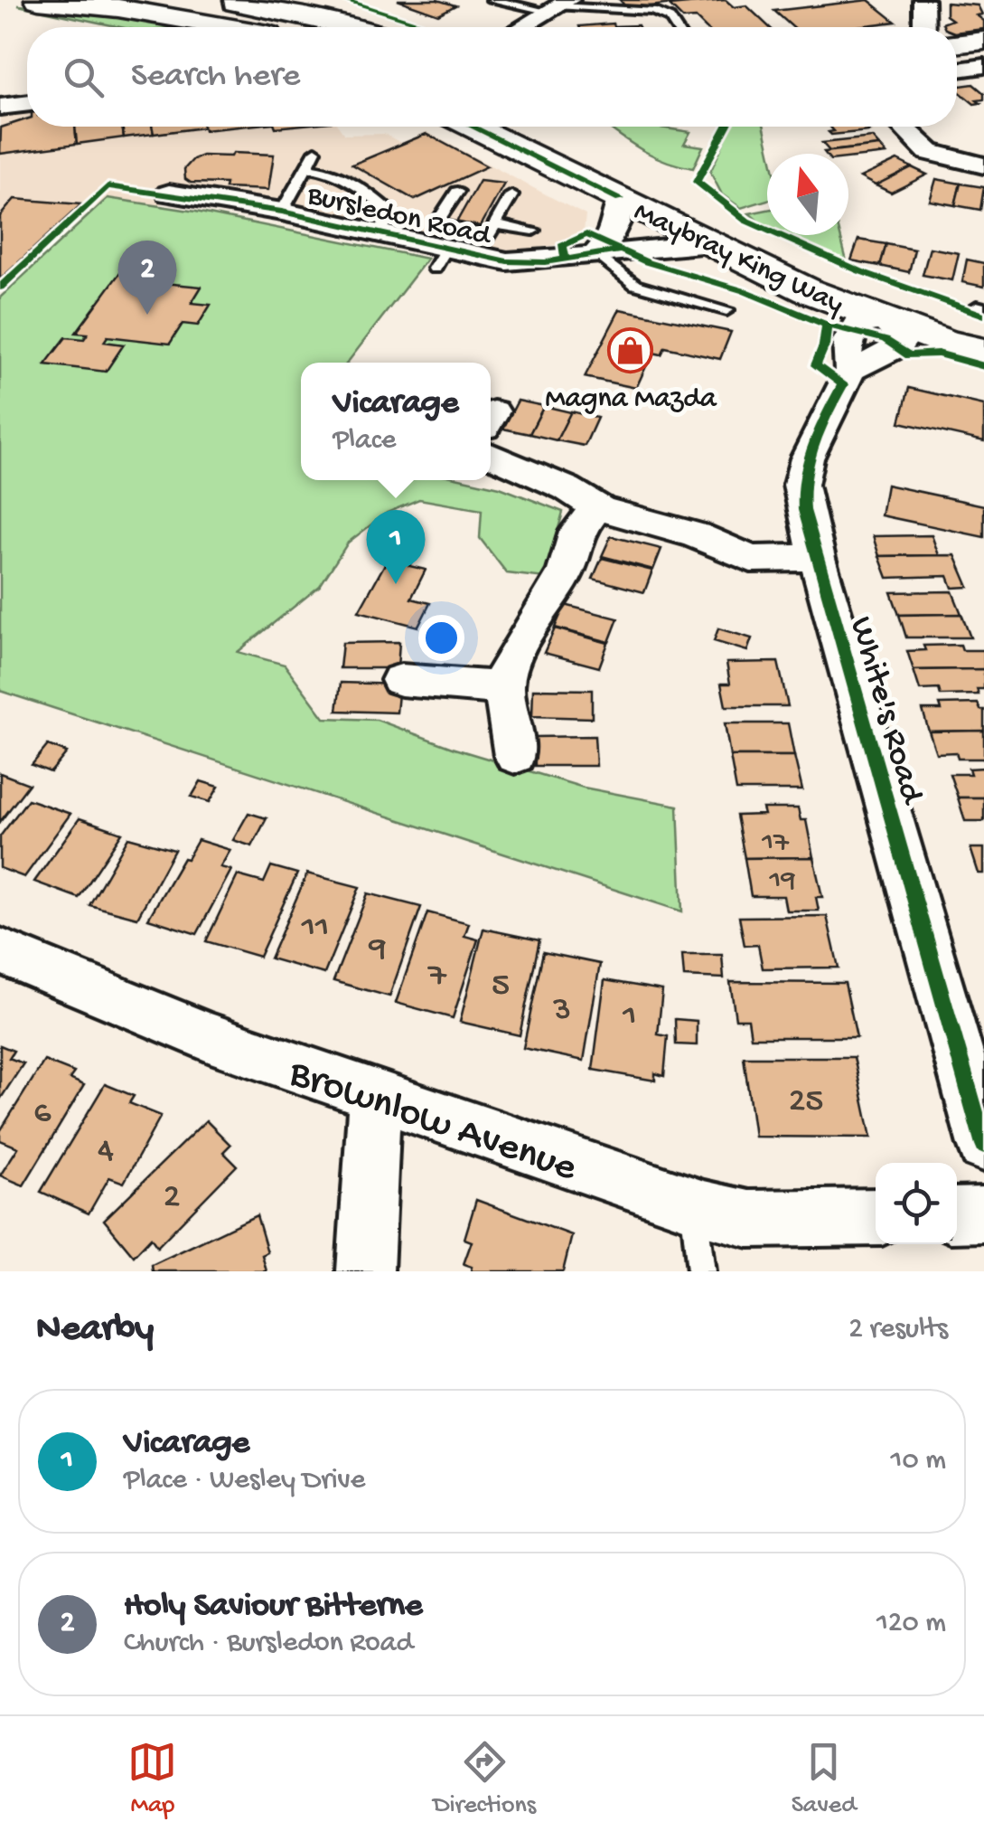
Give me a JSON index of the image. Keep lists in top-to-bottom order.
{
  "streets": {
    "main road": ["Maybray King Way"],
    "street": ["Bursledon Road", "White's Road", "Brownlow Avenue"]
  },
  "crossings": [
    ["Bursledon Road", "Maybray King Way"],
    ["Maybray King Way", "White's Road"]
  ],
  "places": {
    "shop": ["Magna Mazda"]
  },
  "house_numbers": [
    "17",
    "19",
    "11",
    "9",
    "7",
    "5",
    "3",
    "1",
    "25",
    "6",
    "4",
    "2"
  ],
  "north": "top",
  "page": {
    "search": "Search here",
    "pins": ["2", "1"],
    "popup": ["Vicarage", "Place"],
    "heading": ["Nearby", "2 results"],
    "list": [
      {
        "mark": "1",
        "name": "Vicarage",
        "note": "Place · Wesley Drive",
        "value": "10 m"
      },
      {
        "mark": "2",
        "name": "Holy Saviour Bitterne",
        "note": "Church · Bursledon Road",
        "value": "120 m"
      }
    ],
    "nav": ["Map", "Directions", "Saved"]
  }
}
